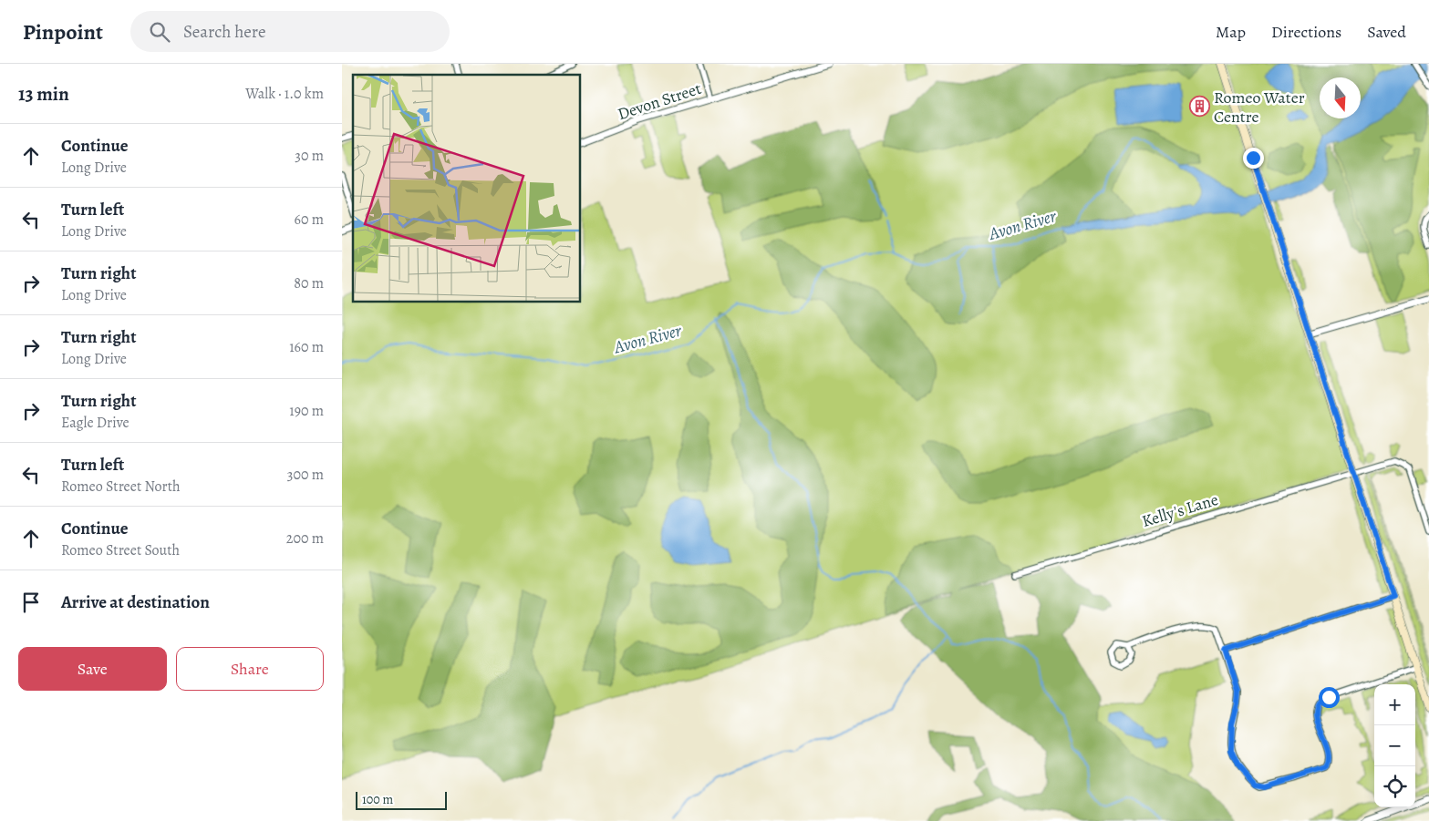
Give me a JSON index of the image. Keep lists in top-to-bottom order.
{
  "streets": {
    "street": ["Devon Street", "Kelly's Lane"]
  },
  "water": ["Avon River"],
  "places": {
    "building": ["Romeo Water Centre"]
  },
  "scale_bar": "100 m",
  "north": "bottom",
  "page": {
    "header": "Pinpoint",
    "search": "Search here",
    "nav": ["Map", "Directions", "Saved"],
    "heading": ["13 min", "Walk · 1.0 km"],
    "list": [
      ["Continue", "Long Drive", "30 m"],
      ["Turn left", "Long Drive", "60 m"],
      ["Turn right", "Long Drive", "80 m"],
      ["Turn right", "Long Drive", "160 m"],
      ["Turn right", "Eagle Drive", "190 m"],
      ["Turn left", "Romeo Street North", "300 m"],
      ["Continue", "Romeo Street South", "200 m"],
      "Arrive at destination"
    ],
    "buttons": ["Save", "Share"],
    "map_buttons": ["+", "−"],
    "scale": "100 m"
  }
}
